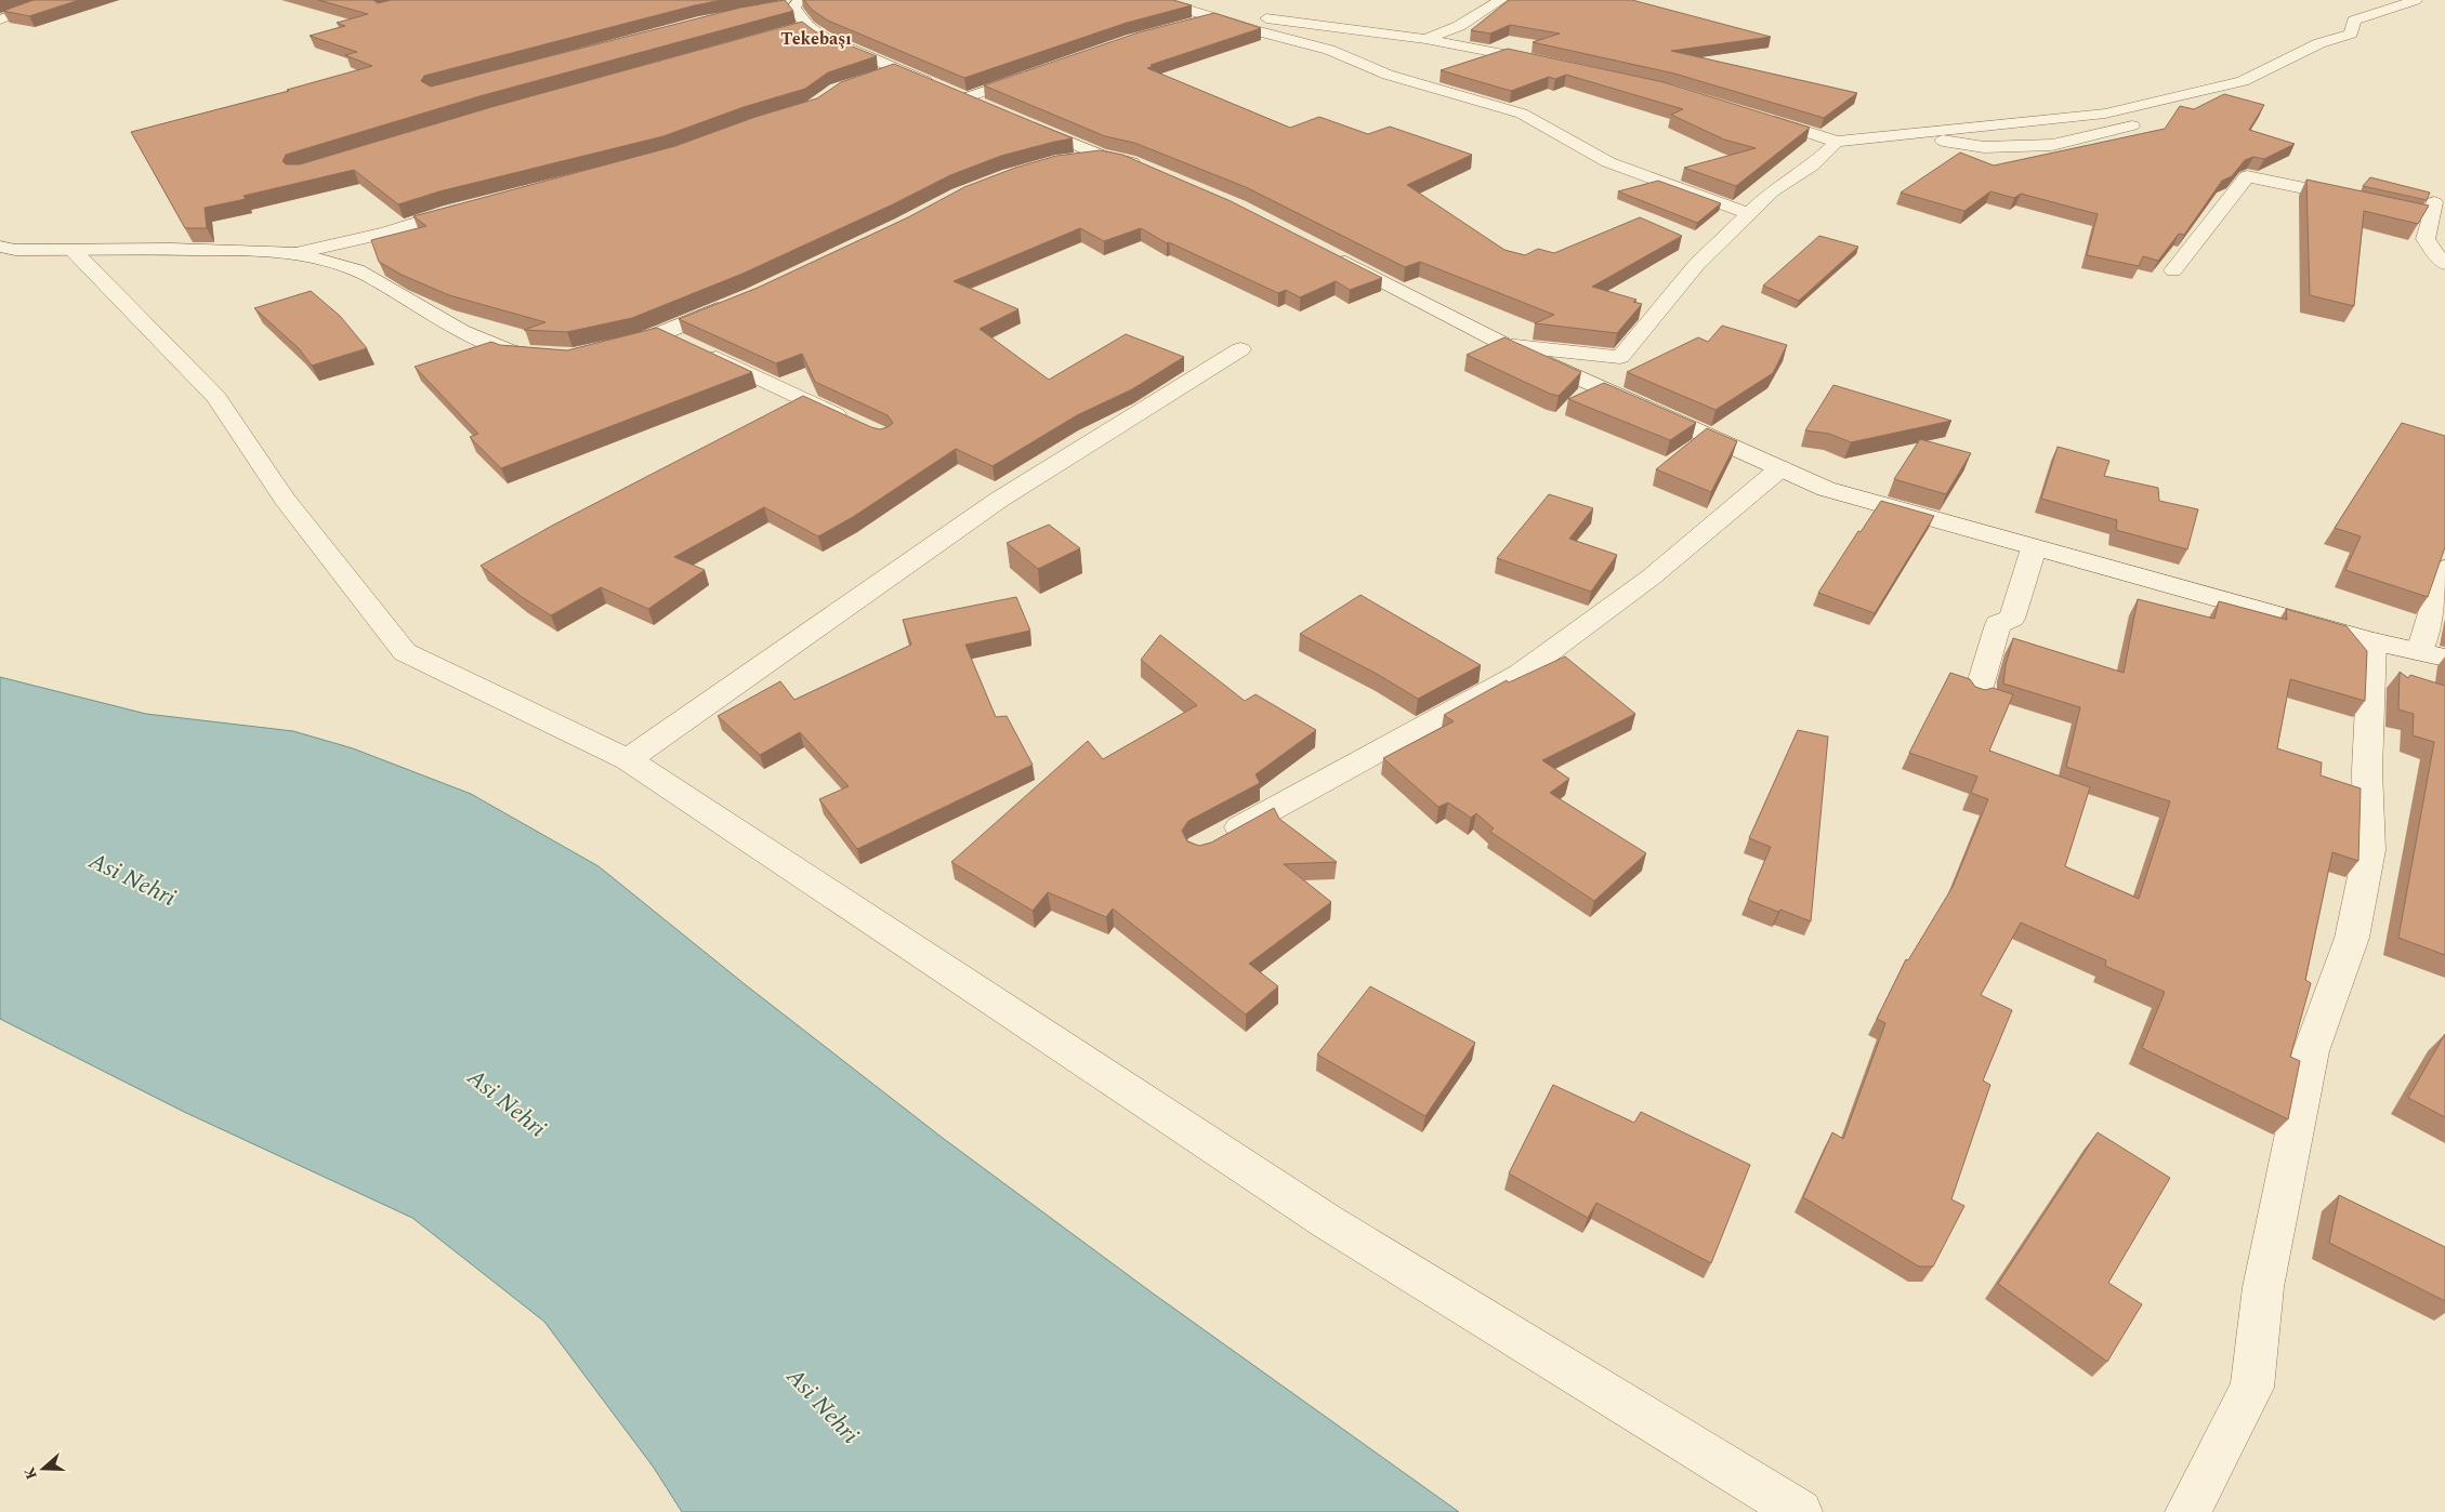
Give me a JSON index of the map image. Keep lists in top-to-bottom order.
{
  "districts": ["Tekebaşı"],
  "water": ["Asi Nehri"],
  "north": "left"
}
